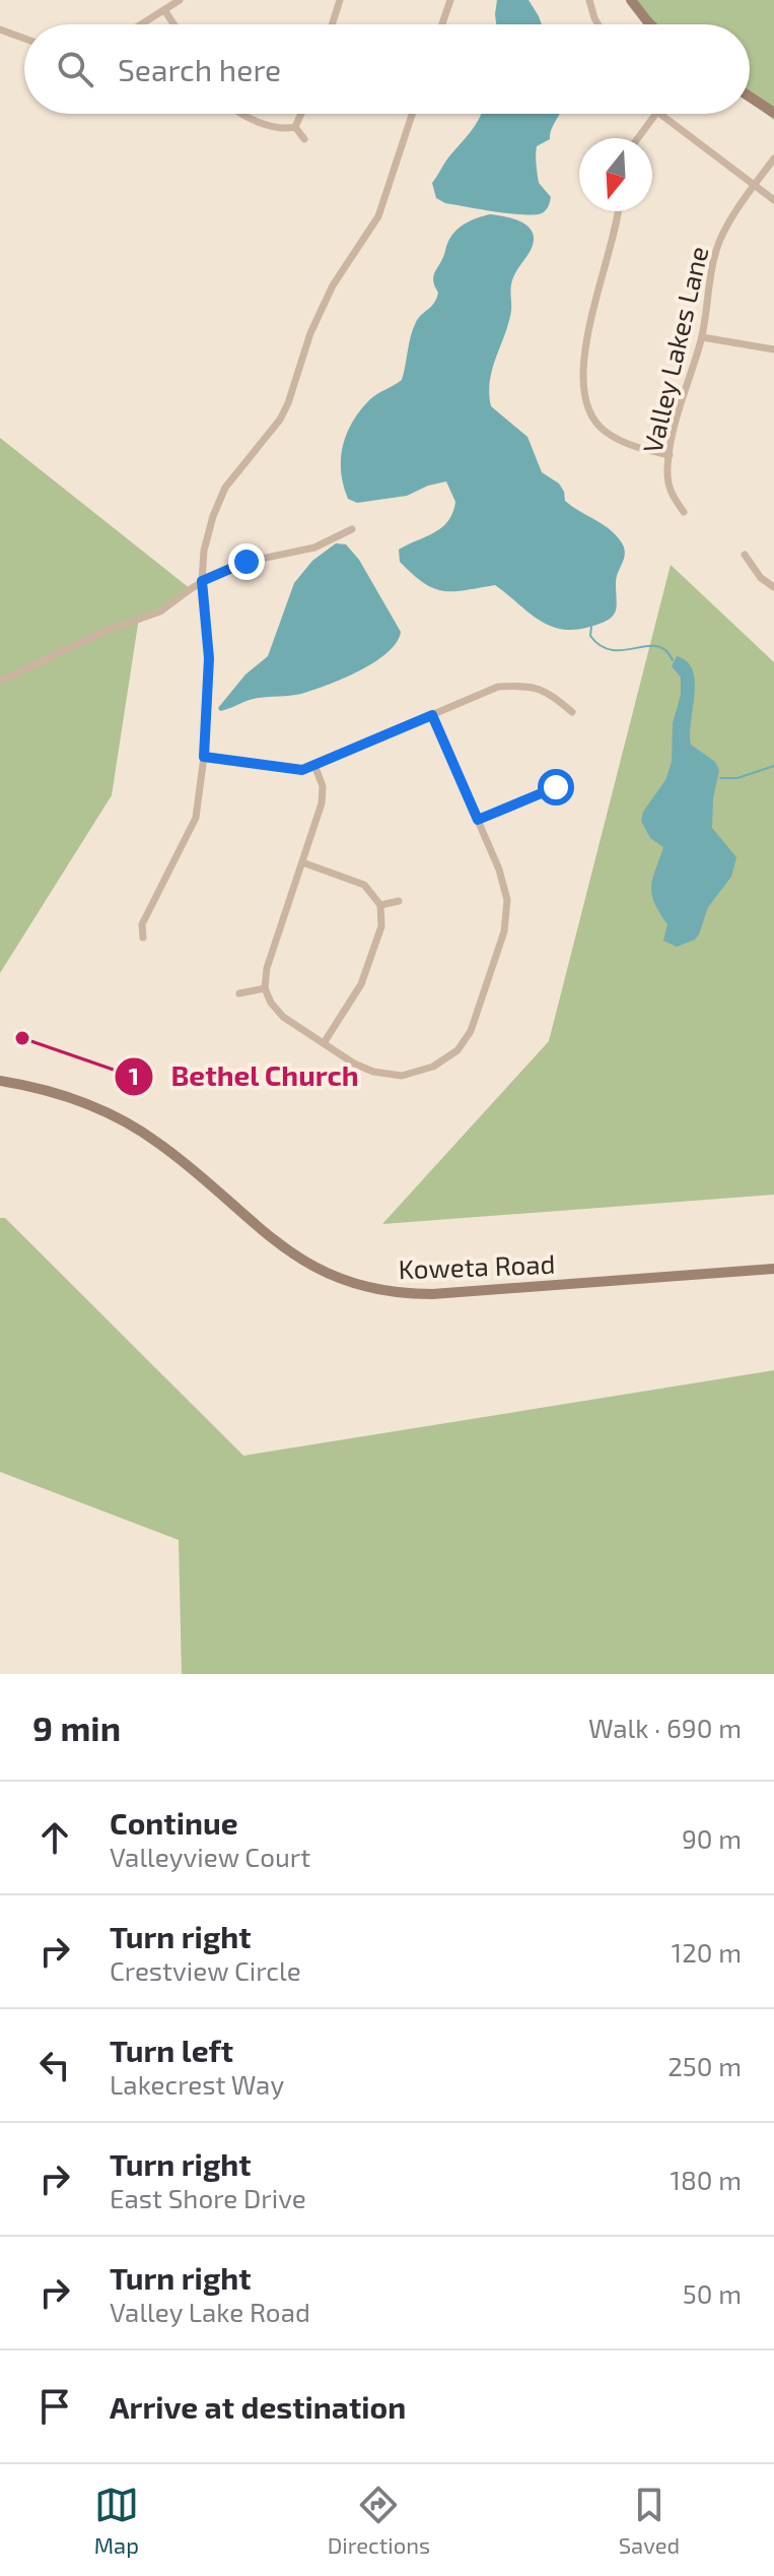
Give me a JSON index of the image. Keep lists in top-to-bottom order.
{
  "streets": {
    "street": ["Valley Lakes Lane", "Koweta Road"]
  },
  "places": ["Bethel Church"],
  "north": "bottom",
  "page": {
    "search": "Search here",
    "heading": ["9 min", "Walk · 690 m"],
    "list": [
      ["Continue", "Valleyview Court", "90 m"],
      ["Turn right", "Crestview Circle", "120 m"],
      ["Turn left", "Lakecrest Way", "250 m"],
      ["Turn right", "East Shore Drive", "180 m"],
      ["Turn right", "Valley Lake Road", "50 m"],
      "Arrive at destination"
    ],
    "nav": ["Map", "Directions", "Saved"]
  }
}
